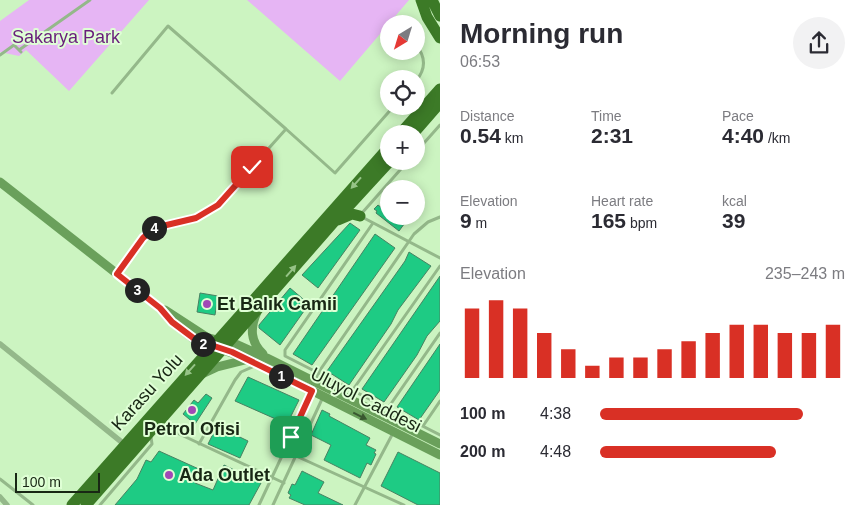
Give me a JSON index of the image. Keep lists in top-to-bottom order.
{
  "streets": {
    "highway": ["Karasu Yolu"],
    "main road": ["Uluyol Caddesi"]
  },
  "crossings": [
    ["Karasu Yolu", "Uluyol Caddesi"]
  ],
  "parks": ["Sakarya Park"],
  "places": ["Et Balık Camii", "Petrol Ofisi", "Ada Outlet"],
  "scale_bar": "100 m",
  "north": "bottom left",
  "page": {
    "heading": ["Morning run", "06:53"],
    "map_buttons": ["+", "−"],
    "stats": [
      ["Distance", "0.54 km"],
      ["Time", "2:31"],
      ["Pace", "4:40 /km"],
      ["Elevation", "9 m"],
      ["Heart rate", "165 bpm"],
      ["kcal", "39"]
    ],
    "pins": [
      "4",
      "3",
      "2",
      "1"
    ],
    "chart": ["Elevation", "235–243 m"],
    "list": [
      {
        "name": "100 m",
        "note": "4:38"
      },
      {
        "name": "200 m",
        "note": "4:48"
      }
    ],
    "scale": "100 m"
  }
}
